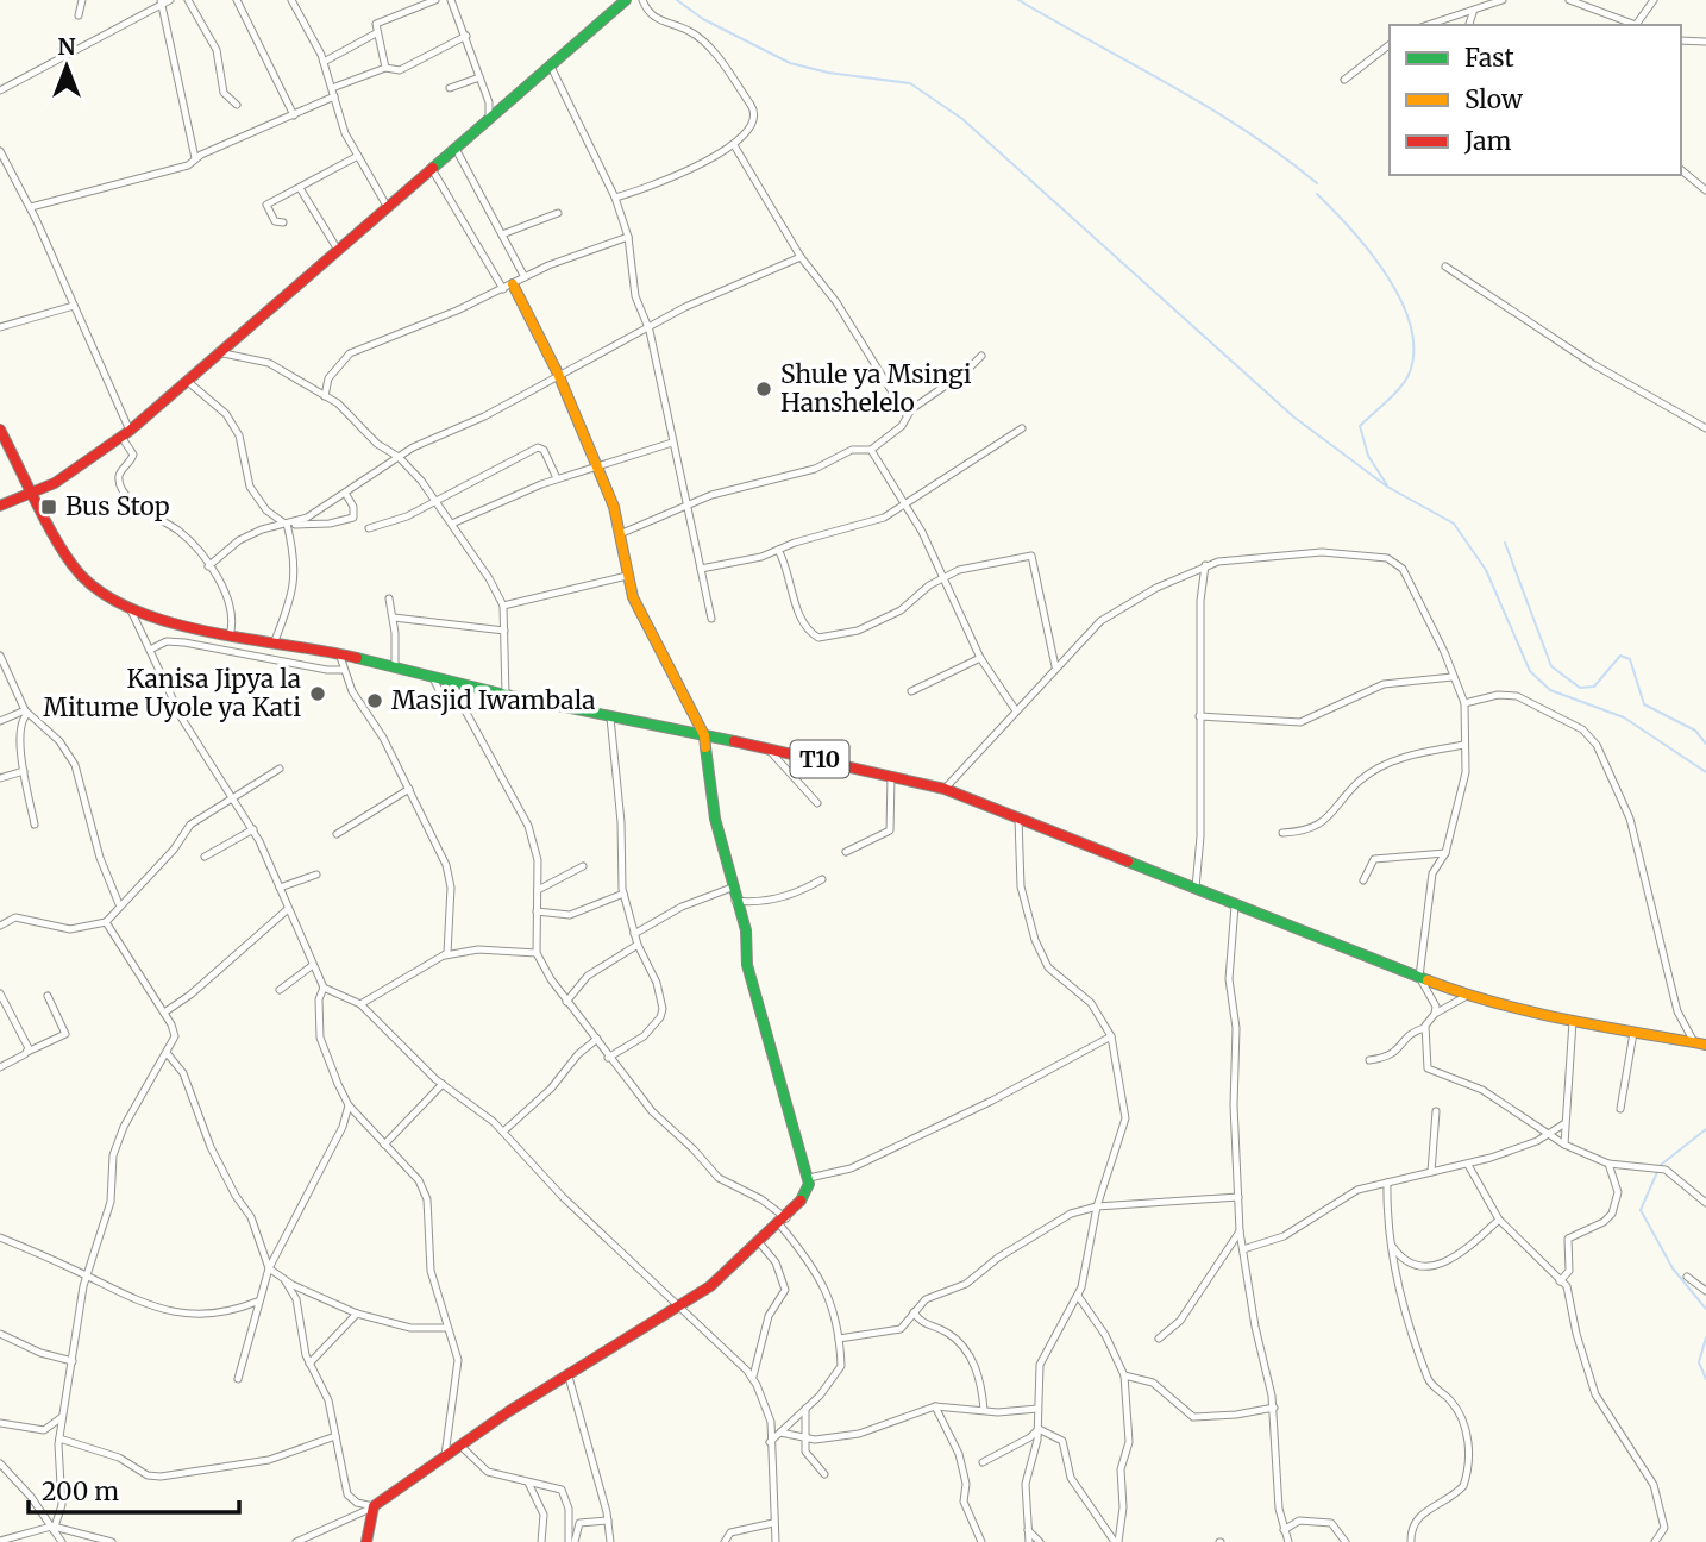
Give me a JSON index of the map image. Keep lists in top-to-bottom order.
{
  "streets": {
    "main road": ["T10"]
  },
  "places": {
    "other": ["Shule ya Msingi Hanshelelo", "Kanisa Jipya la Mitume Uyole ya Kati", "Masjid Iwambala"],
    "transit": ["Bus Stop"]
  },
  "legend": ["Fast", "Slow", "Jam"],
  "scale_bar": "200 m",
  "north": "top"
}
